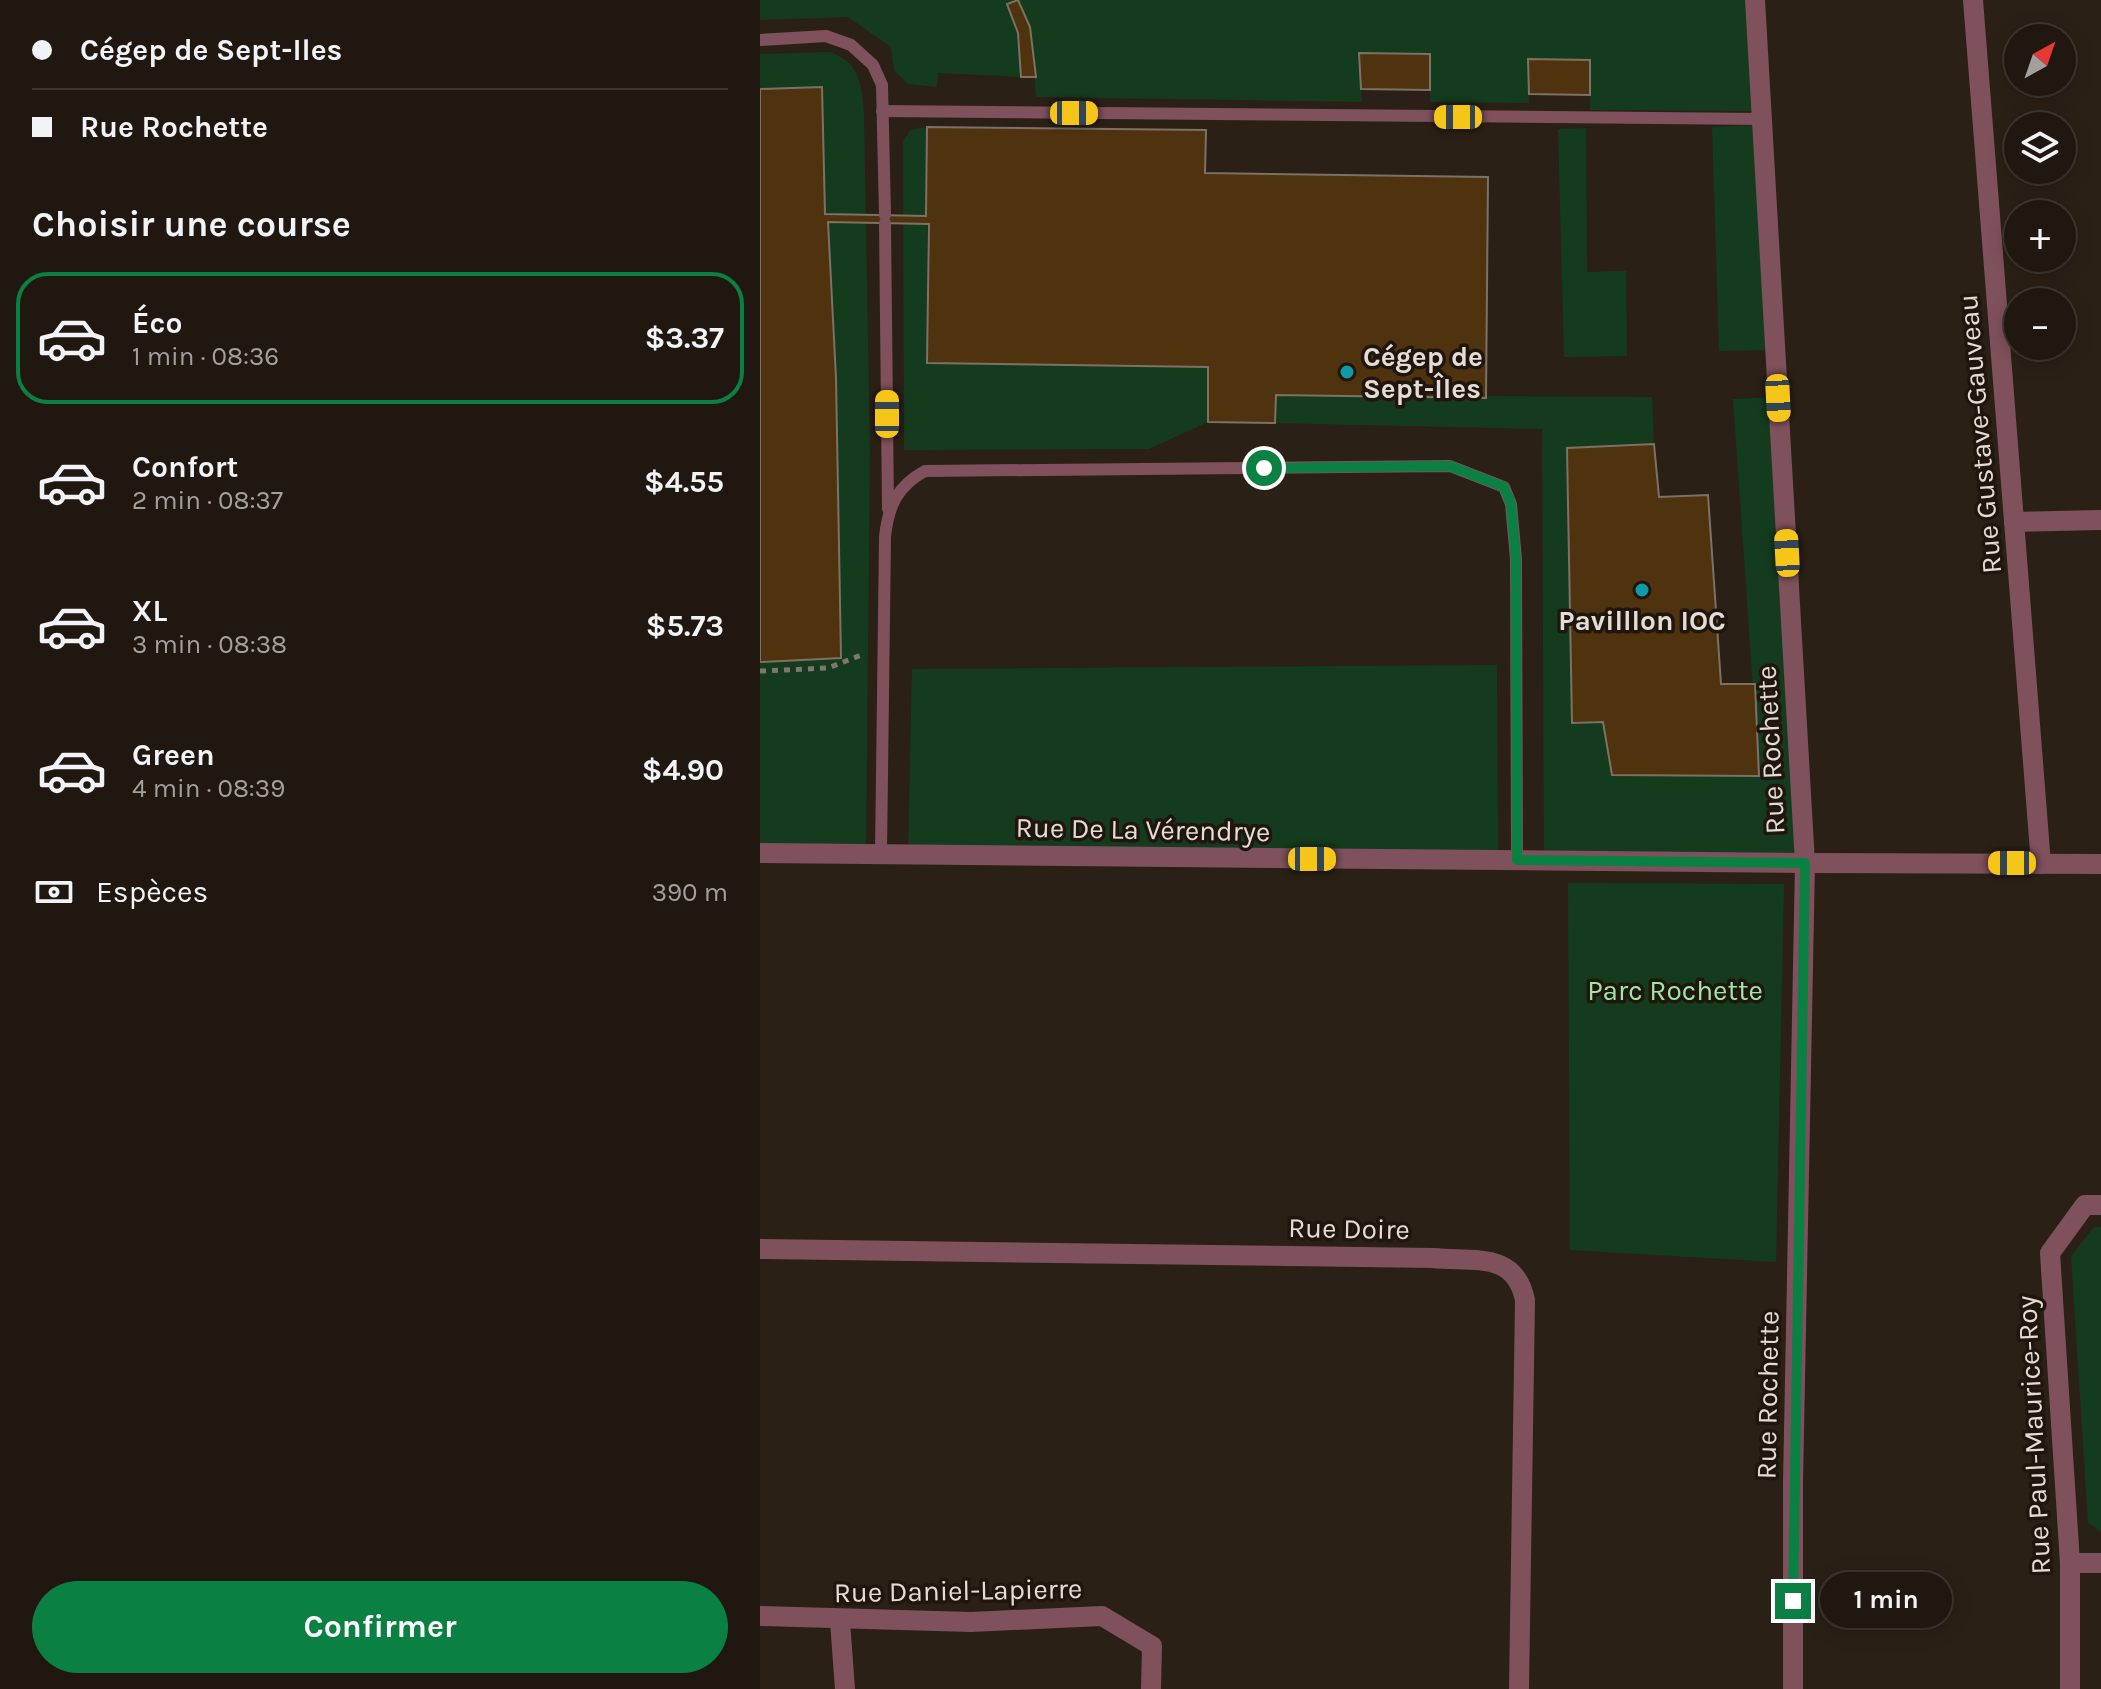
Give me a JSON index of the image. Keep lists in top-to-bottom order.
{
  "streets": {
    "street": [
      "Rue Gustave-Gauveau",
      "Rue Rochette",
      "Rue De La Vérendrye",
      "Rue Doire",
      "Rue Paul-Maurice-Roy",
      "Rue Daniel-Lapierre"
    ]
  },
  "crossings": [
    ["Rue Gustave-Gauveau", "Rue De La Vérendrye"],
    ["Rue Rochette", "Rue De La Vérendrye"]
  ],
  "parks": ["Parc Rochette"],
  "places": ["Cégep de Sept-Îles", "Pavilllon IOC"],
  "north": "top right",
  "page": {
    "banner": ["Cégep de Sept-Iles", "Rue Rochette"],
    "map_buttons": ["+", "−"],
    "heading": "Choisir une course",
    "list": [
      {
        "name": "Éco",
        "note": "1 min · 08:36",
        "value": "$3.37"
      },
      {
        "name": "Confort",
        "note": "2 min · 08:37",
        "value": "$4.55"
      },
      {
        "name": "XL",
        "note": "3 min · 08:38",
        "value": "$5.73"
      },
      {
        "name": "Green",
        "note": "4 min · 08:39",
        "value": "$4.90"
      }
    ],
    "pay": ["Espèces", "390 m"],
    "buttons": "Confirmer",
    "bubble": "1 min"
  }
}
